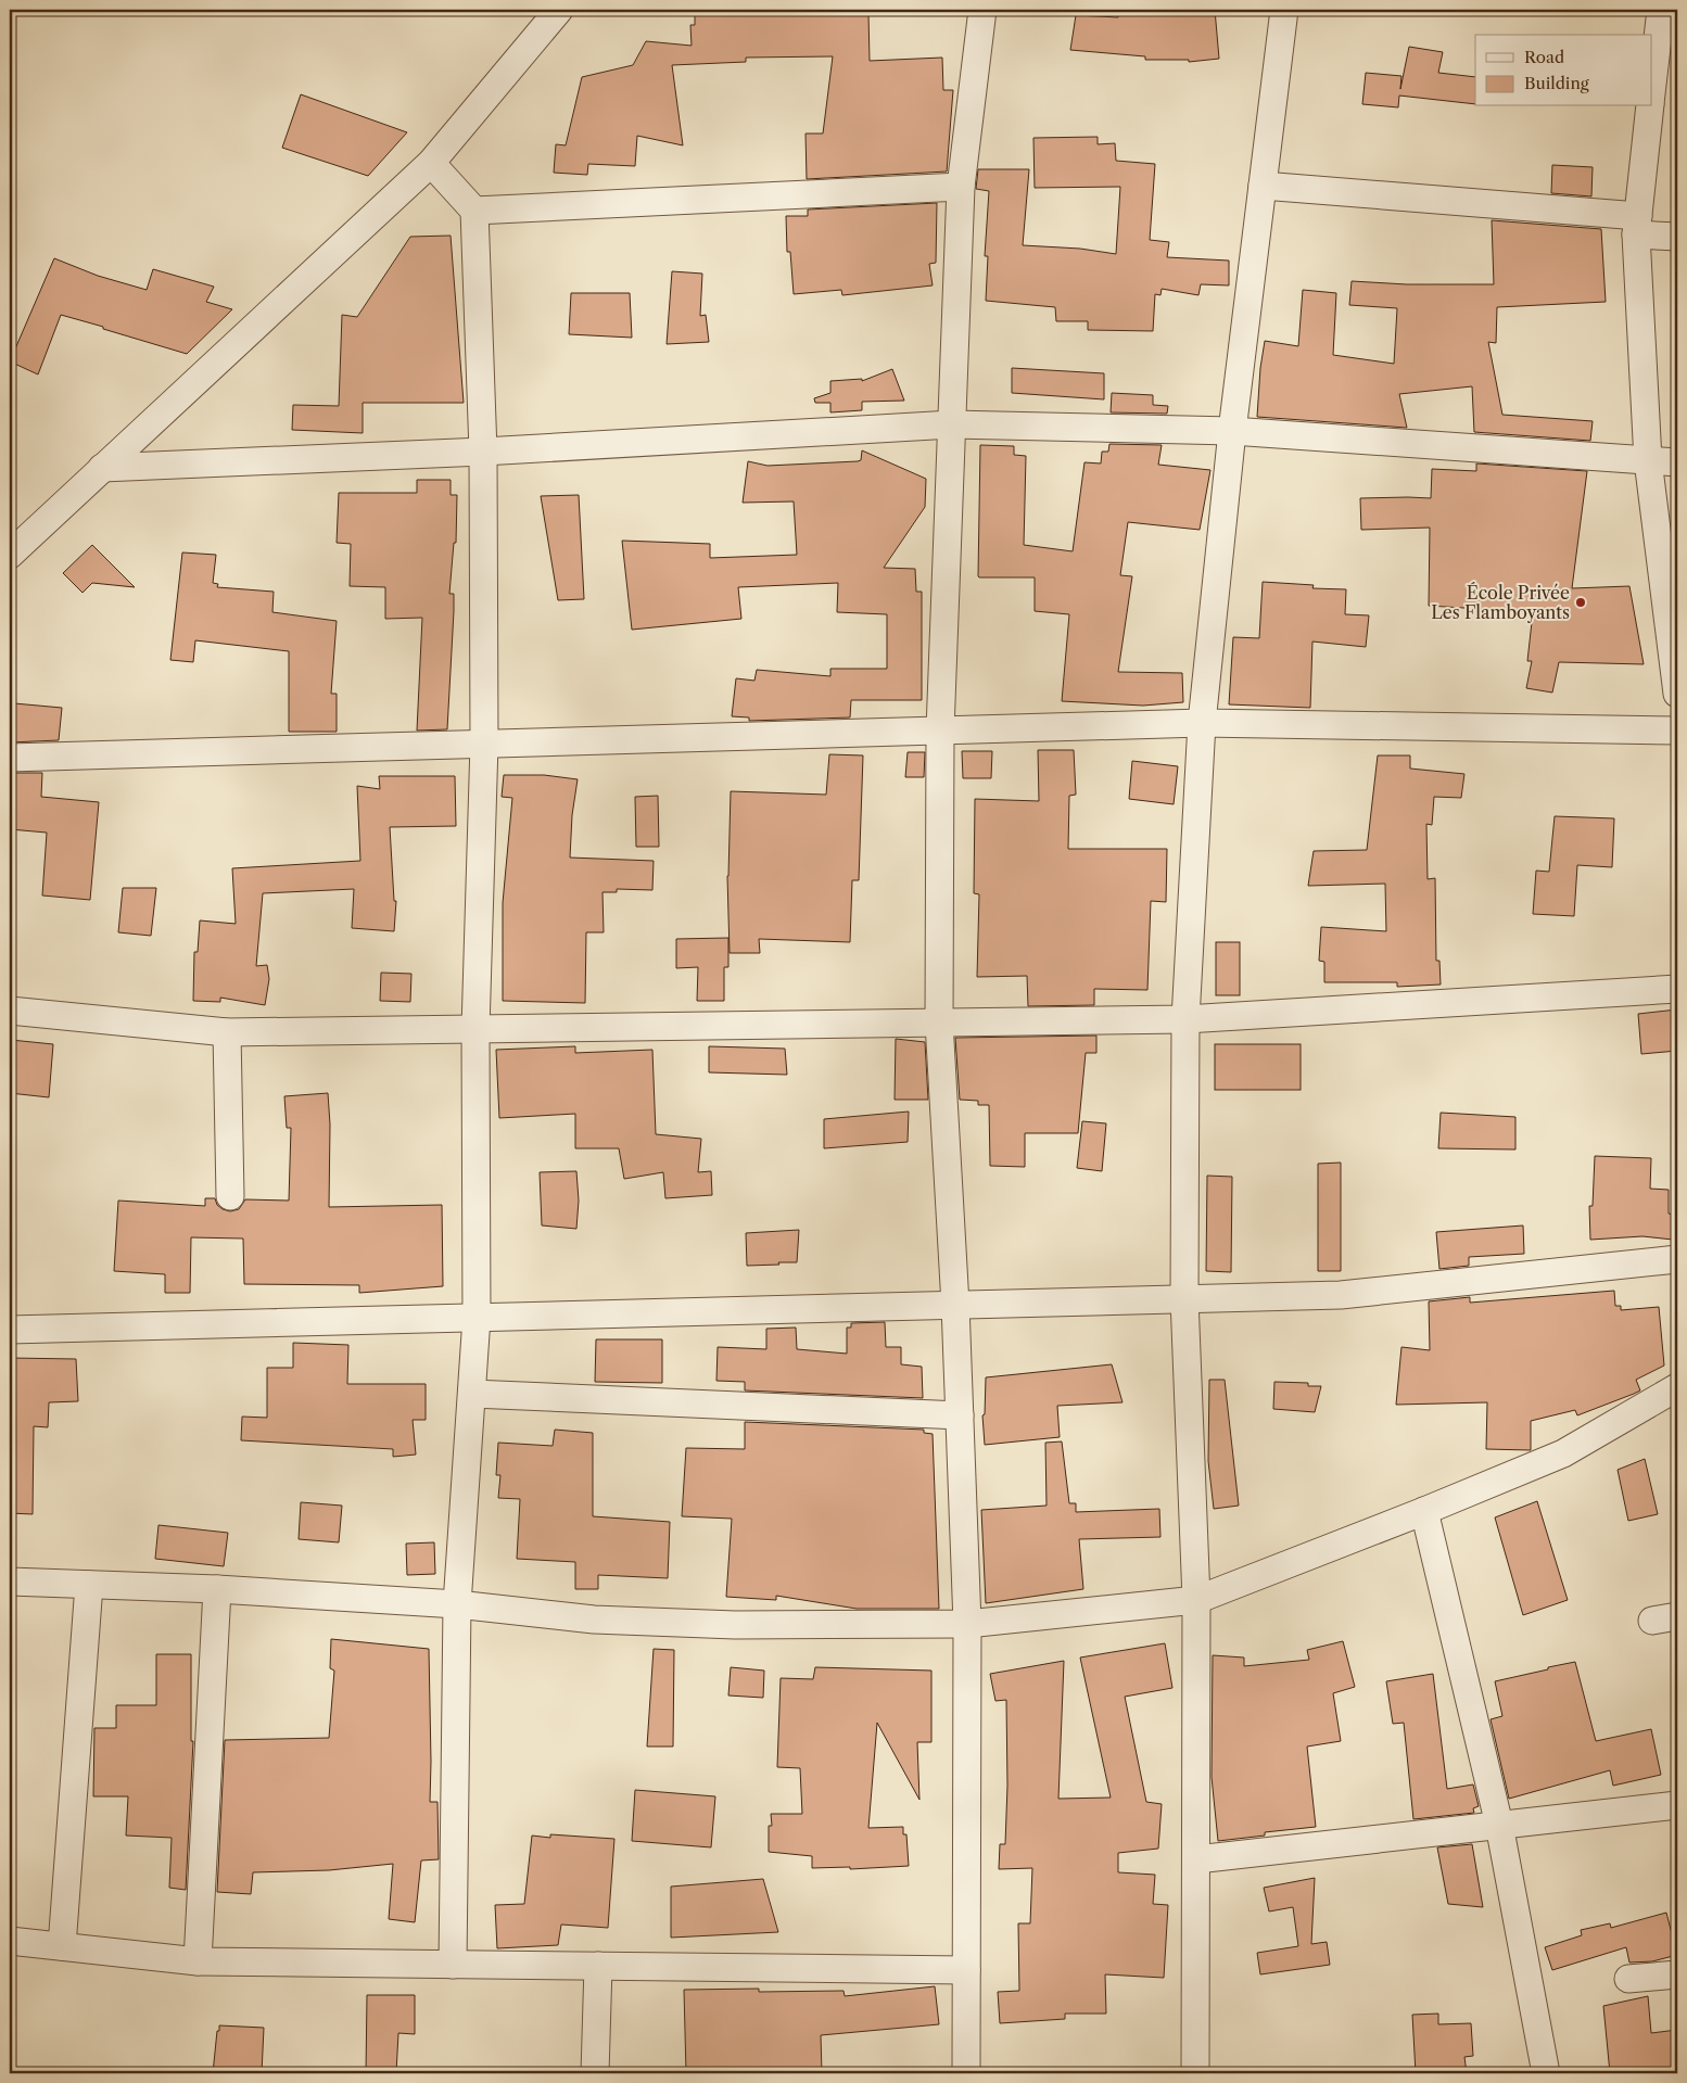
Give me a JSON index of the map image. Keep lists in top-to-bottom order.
{
  "places": ["École Privée Les Flamboyants"],
  "legend": ["Road", "Building"]
}
